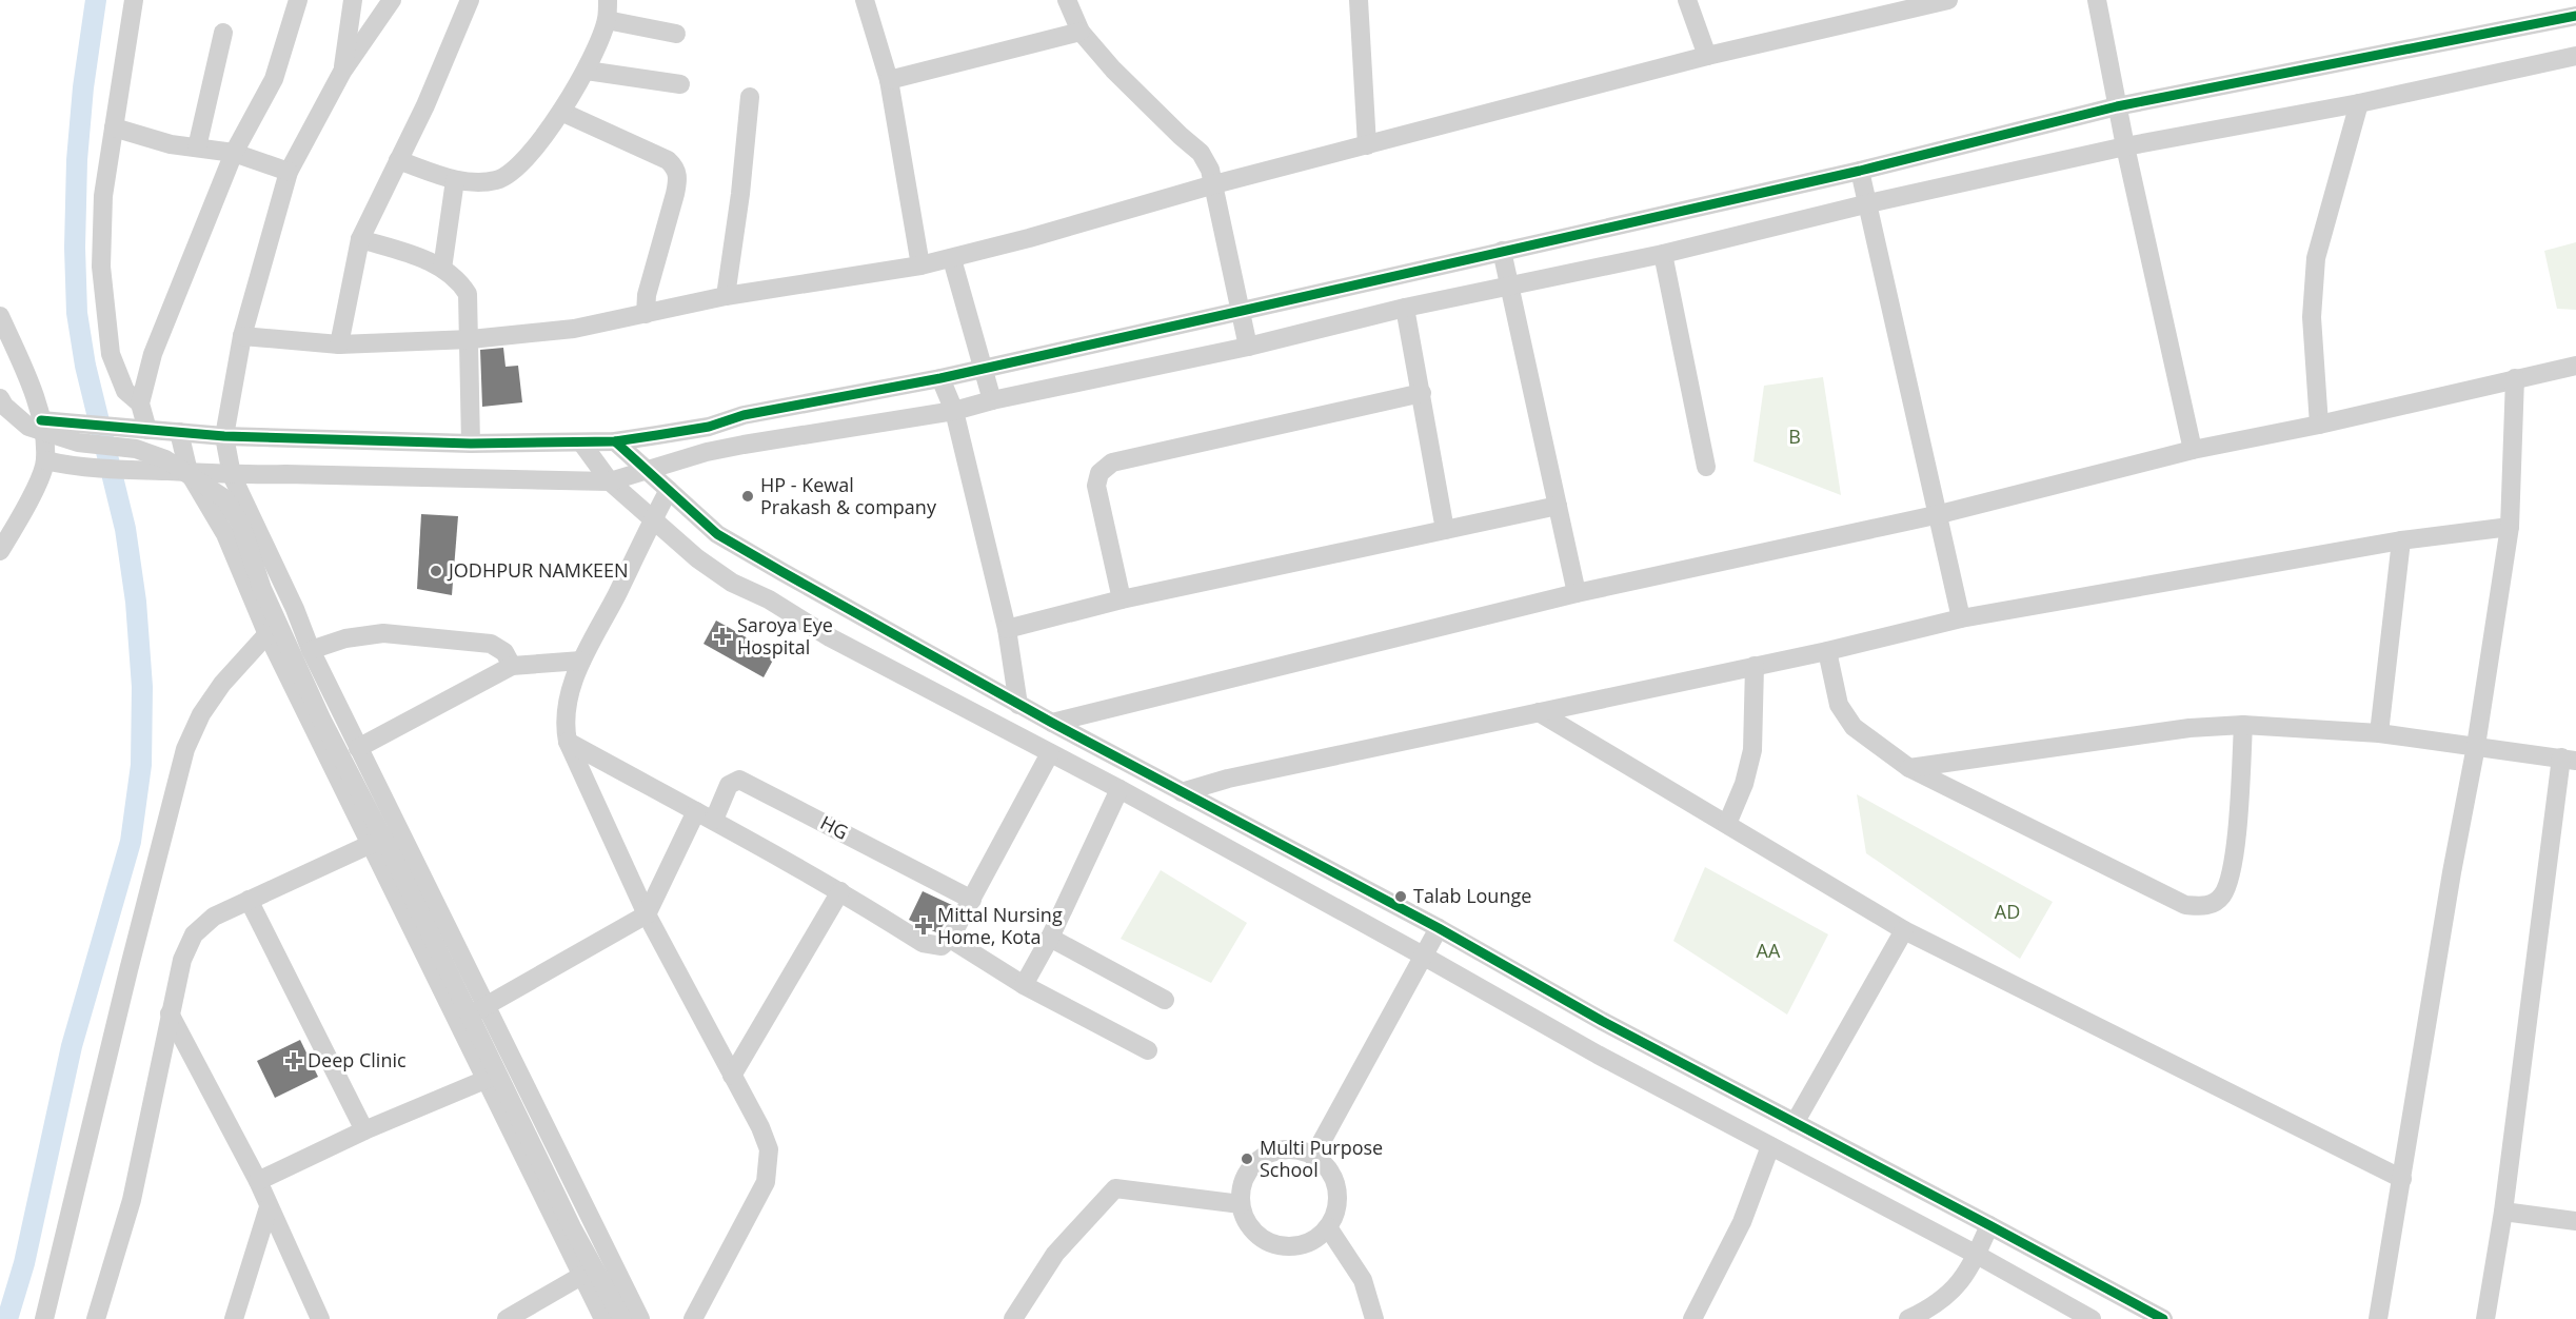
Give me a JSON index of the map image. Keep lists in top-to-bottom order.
{
  "streets": {
    "street": ["HG"]
  },
  "parks": ["B", "AD", "AA"],
  "places": {
    "other": [
      "HP - Kewal Prakash & company",
      "JODHPUR NAMKEEN",
      "Talab Lounge",
      "Multi Purpose School"
    ],
    "health": ["Saroya Eye Hospital", "Mittal Nursing Home, Kota", "Deep Clinic"]
  }
}
